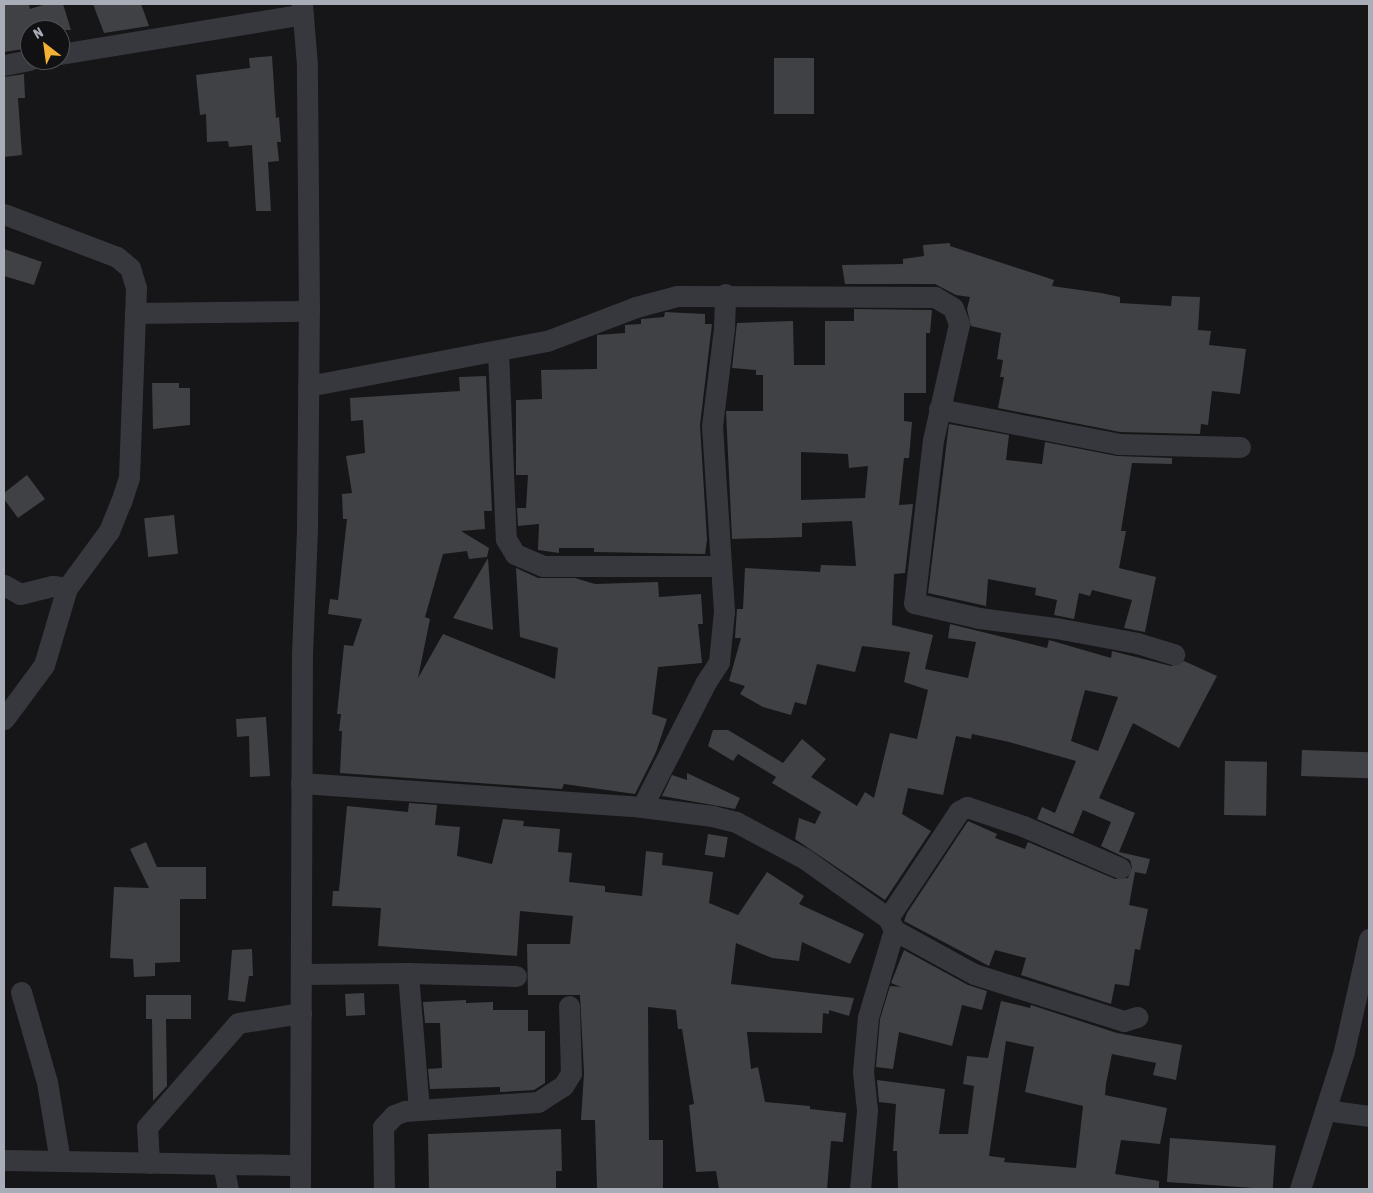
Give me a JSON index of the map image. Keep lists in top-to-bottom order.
{
  "north": "top left"
}
